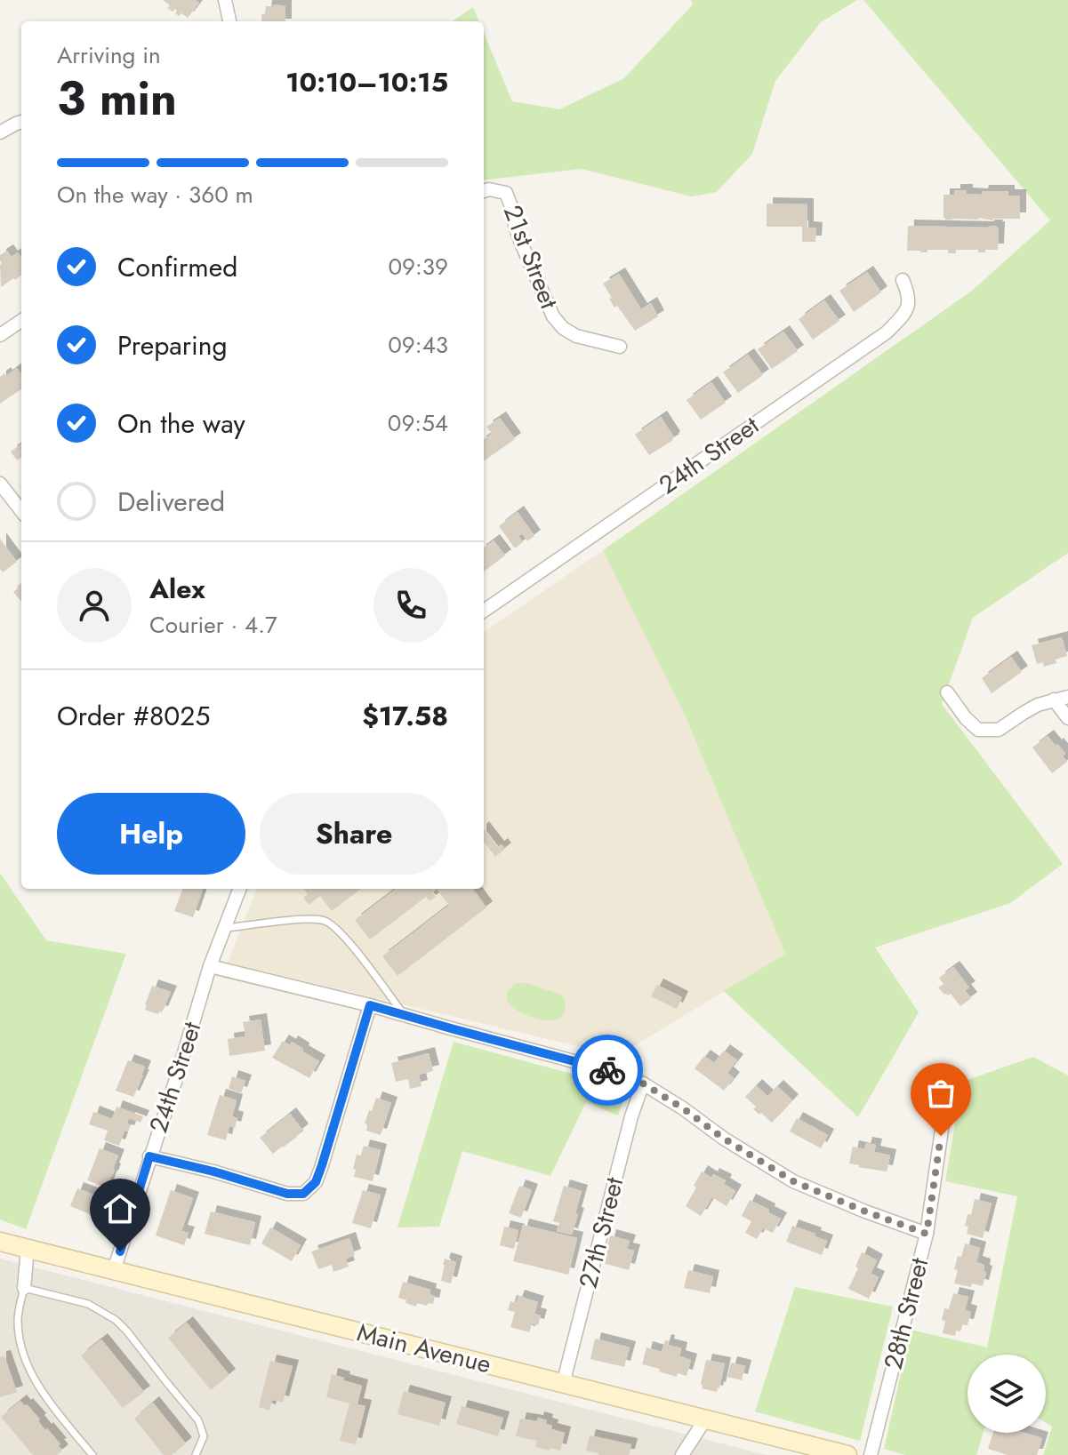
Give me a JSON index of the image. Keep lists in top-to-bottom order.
{
  "streets": {
    "main road": ["Main Avenue"],
    "street": [
      "21st Street",
      "24th Street",
      "27th Street",
      "28th Street"
    ]
  },
  "crossings": [
    ["24th Street", "Main Avenue"],
    ["27th Street", "Main Avenue"]
  ],
  "page": {
    "heading": ["3 min", "Arriving in", "10:10–10:15"],
    "panel": [
      "Alex",
      "Courier · 4.7",
      "Order #8025",
      "$17.58"
    ],
    "bar": "On the way · 360 m",
    "list": [
      ["Confirmed", "09:39"],
      ["Preparing", "09:43"],
      ["On the way", "09:54"],
      "Delivered"
    ],
    "buttons": ["Help", "Share"]
  }
}
